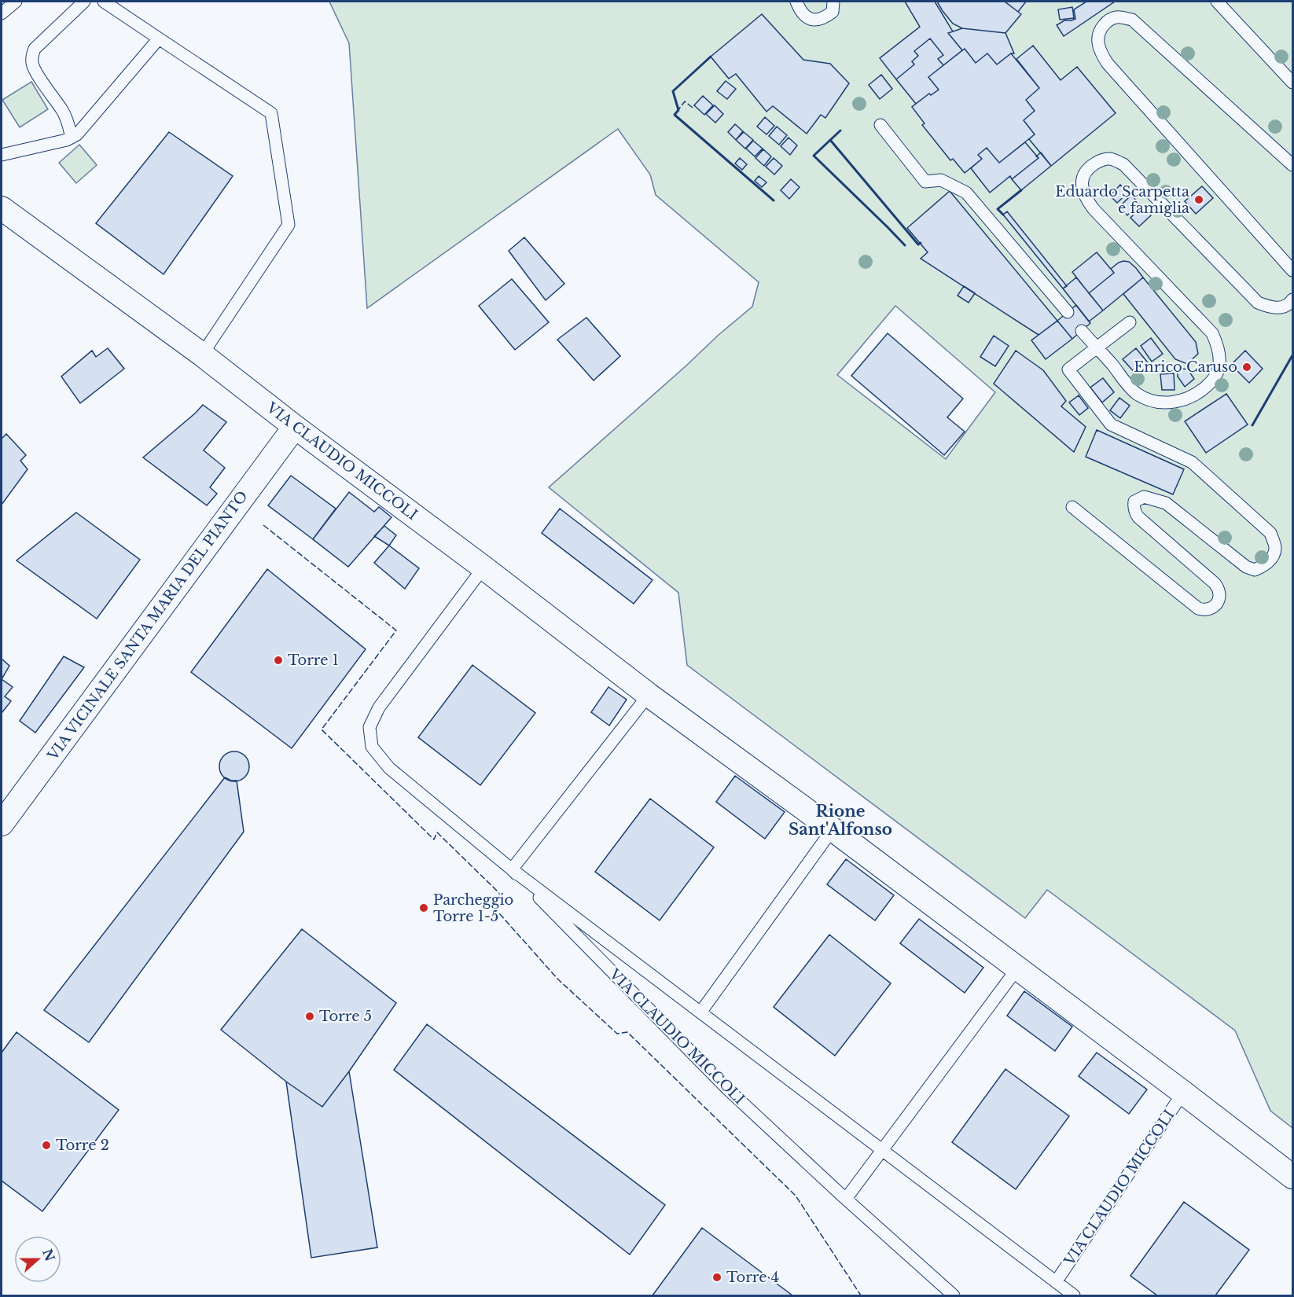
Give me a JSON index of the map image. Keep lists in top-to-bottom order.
{
  "streets": {
    "street": ["VIA CLAUDIO MICCOLI", "VIA VICINALE SANTA MARIA DEL PIANTO"]
  },
  "crossings": [
    ["VIA CLAUDIO MICCOLI", "VIA VICINALE SANTA MARIA DEL PIANTO"]
  ],
  "districts": ["Rione Sant'Alfonso"],
  "places": [
    "Eduardo Scarpetta e famiglia",
    "Enrico Caruso",
    "Torre 1",
    "Parcheggio Torre 1-5",
    "Torre 5",
    "Torre 2",
    "Torre 4"
  ],
  "north": "right"
}
